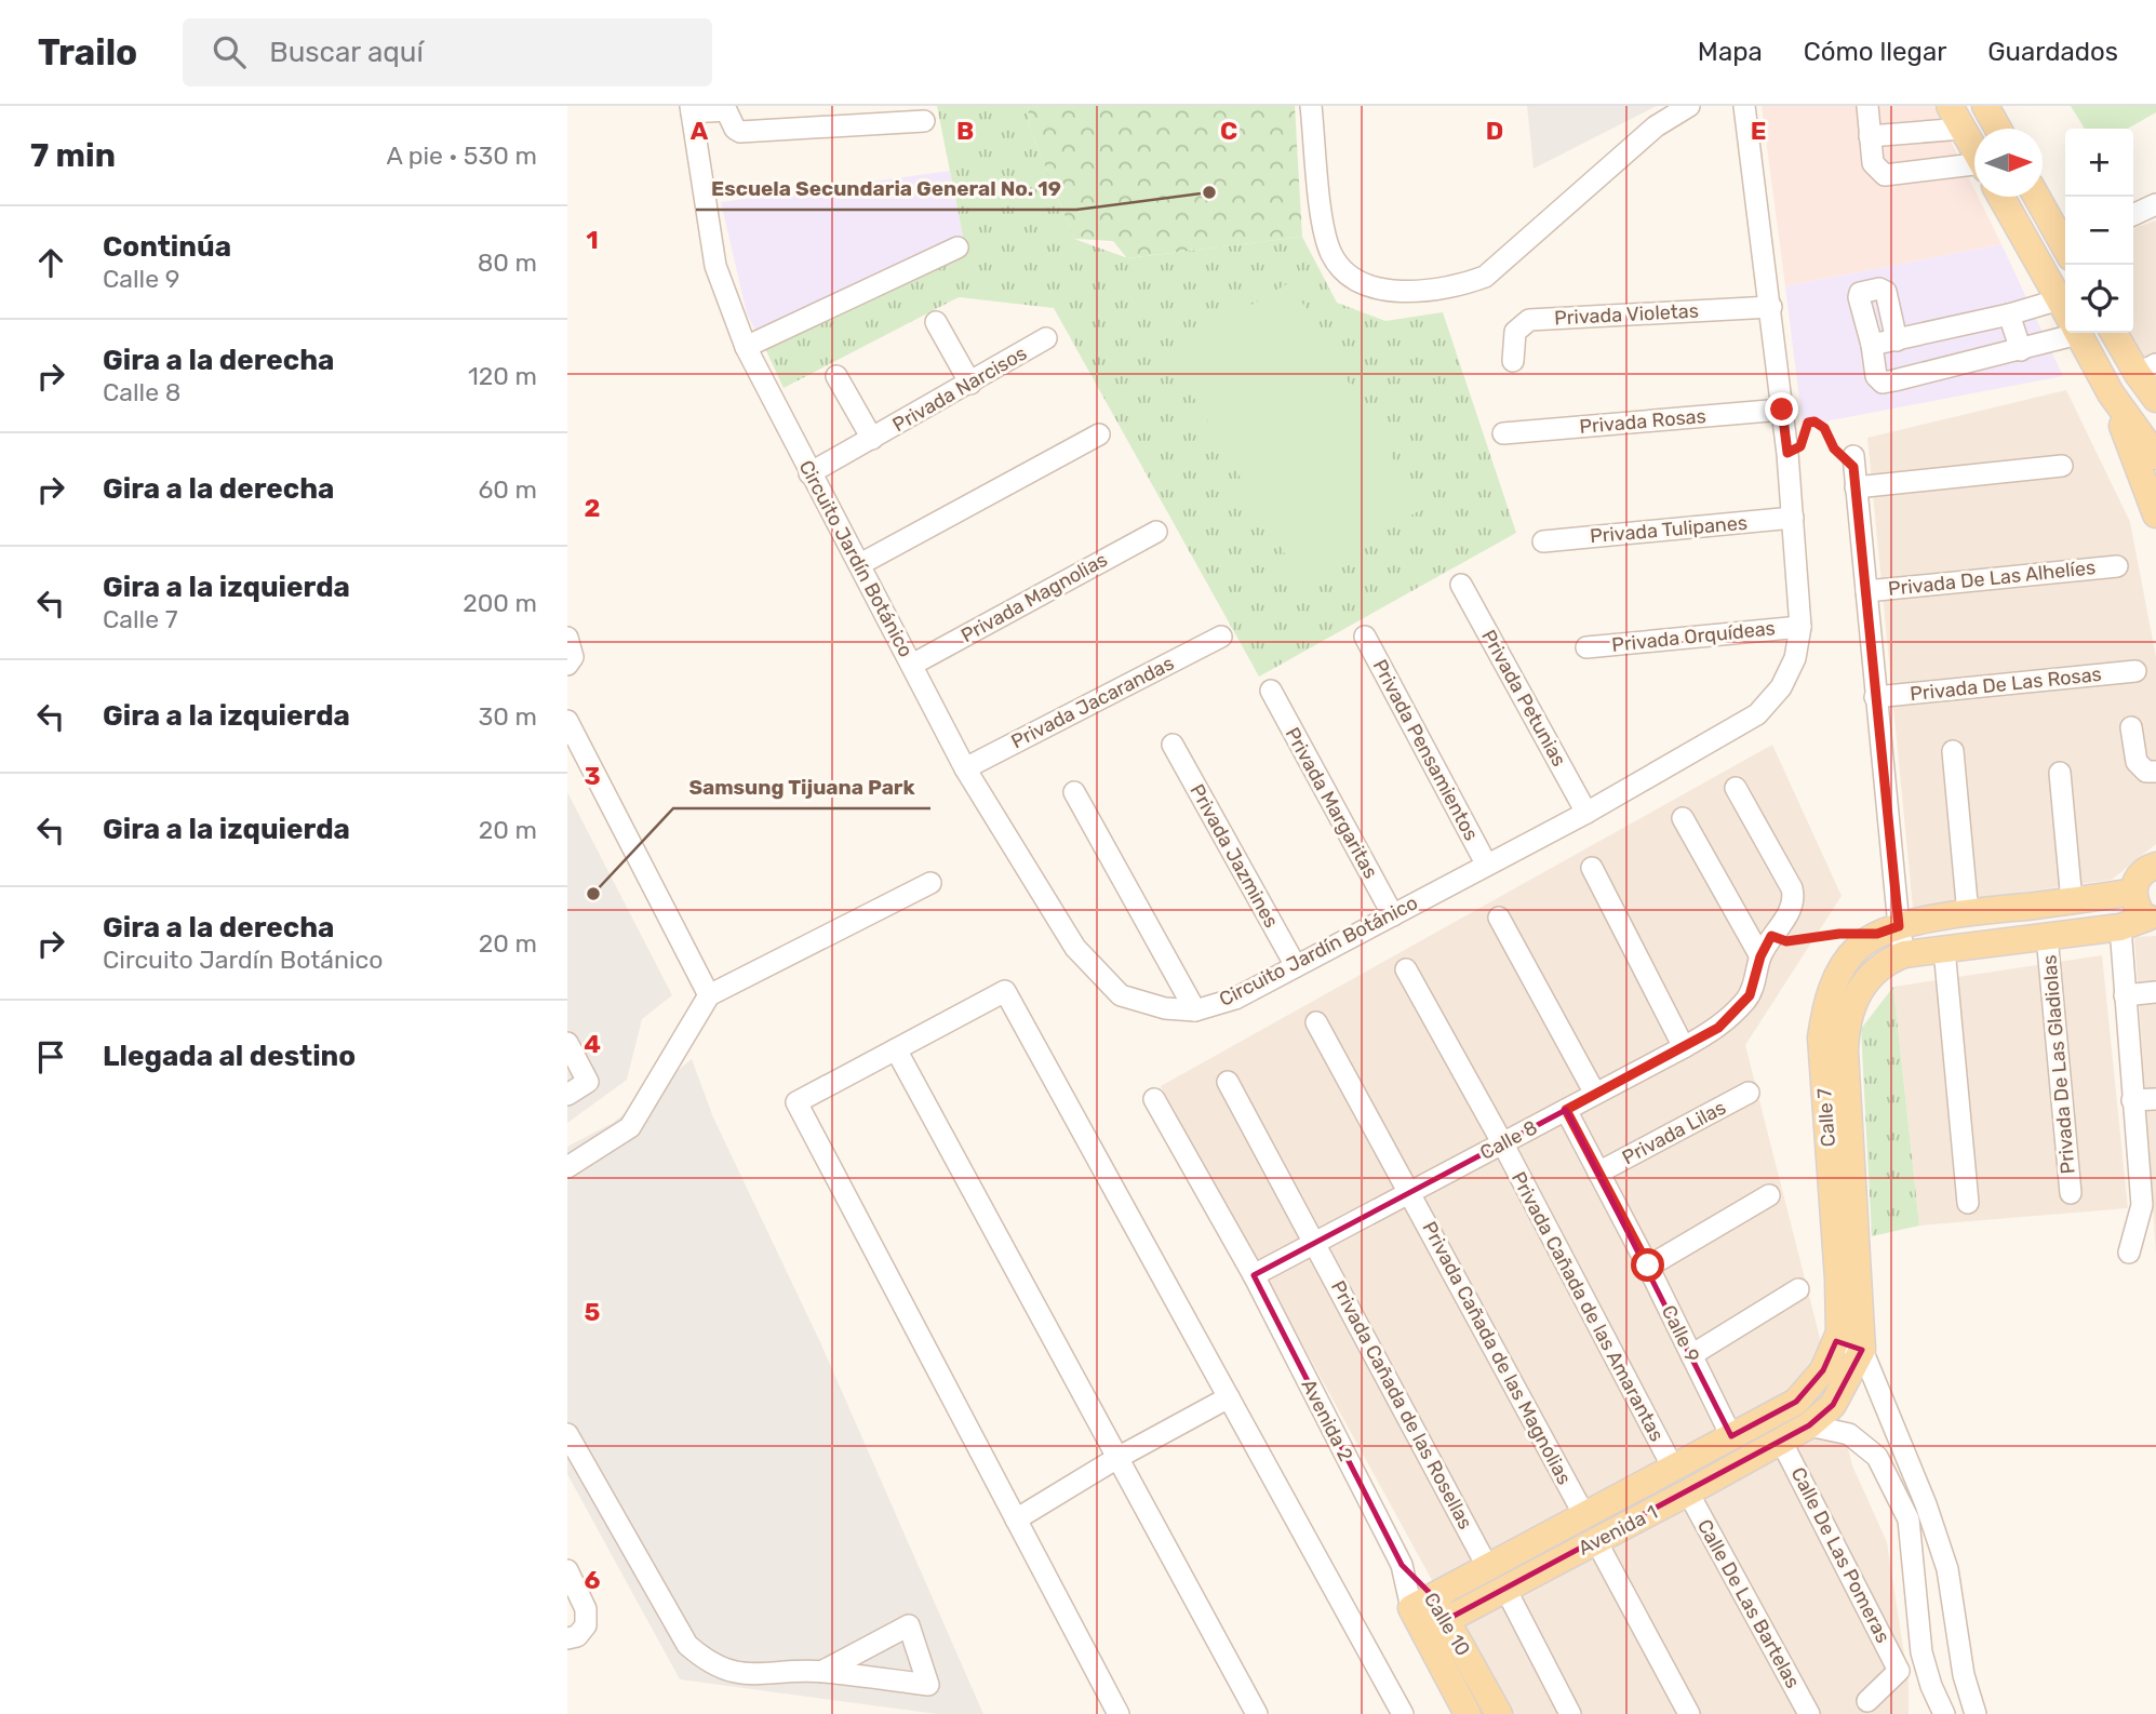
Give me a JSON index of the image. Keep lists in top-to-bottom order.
{
  "streets": {
    "main road": ["Calle 7", "Avenida 1", "Calle 10"],
    "street": [
      "Privada Violetas",
      "Privada Narcisos",
      "Privada Rosas",
      "Privada Tulipanes",
      "Circuito Jardín Botánico",
      "Privada De Las Alhelíes",
      "Privada Magnolias",
      "Privada Orquídeas",
      "Privada De Las Rosas",
      "Privada Petunias",
      "Privada Jacarandas",
      "Privada Pensamientos",
      "Privada Margaritas",
      "Privada Jazmines",
      "Privada De Las Gladiolas",
      "Privada Lilas",
      "Calle 8",
      "Privada Cañada de las Amarantas",
      "Calle 9",
      "Privada Cañada de las Magnolias",
      "Privada Cañada de las Rosellas",
      "Avenida 2",
      "Calle De Las Pomeras",
      "Calle De Las Bartelas"
    ]
  },
  "crossings": [
    ["Privada Violetas", "Circuito Jardín Botánico"],
    ["Privada Narcisos", "Circuito Jardín Botánico"],
    ["Privada Rosas", "Circuito Jardín Botánico"],
    ["Privada Tulipanes", "Circuito Jardín Botánico"],
    ["Circuito Jardín Botánico", "Privada Magnolias"],
    ["Circuito Jardín Botánico", "Privada Orquídeas"],
    ["Circuito Jardín Botánico", "Privada Petunias"],
    ["Circuito Jardín Botánico", "Privada Jacarandas"],
    ["Circuito Jardín Botánico", "Privada Pensamientos"],
    ["Circuito Jardín Botánico", "Privada Margaritas"],
    ["Circuito Jardín Botánico", "Privada Jazmines"],
    ["Calle 7", "Avenida 1"],
    ["Privada Lilas", "Calle 9"],
    ["Calle 8", "Privada Cañada de las Amarantas"],
    ["Calle 8", "Calle 9"],
    ["Calle 8", "Privada Cañada de las Magnolias"],
    ["Calle 8", "Privada Cañada de las Rosellas"],
    ["Calle 8", "Avenida 2"],
    ["Privada Cañada de las Amarantas", "Avenida 1"],
    ["Calle 9", "Avenida 1"],
    ["Privada Cañada de las Magnolias", "Avenida 1"],
    ["Privada Cañada de las Rosellas", "Avenida 1"],
    ["Avenida 2", "Calle 10"],
    ["Avenida 1", "Calle De Las Pomeras"],
    ["Avenida 1", "Calle De Las Bartelas"],
    ["Avenida 1", "Calle 10"]
  ],
  "places": ["Escuela Secundaria General No. 19", "Samsung Tijuana Park"],
  "north": "right",
  "page": {
    "header": "Trailo",
    "search": "Buscar aquí",
    "nav": ["Mapa", "Cómo llegar", "Guardados"],
    "heading": ["7 min", "A pie · 530 m"],
    "map_buttons": ["+", "−"],
    "list": [
      ["Continúa", "Calle 9", "80 m"],
      ["Gira a la derecha", "Calle 8", "120 m"],
      ["Gira a la derecha", "60 m"],
      ["Gira a la izquierda", "Calle 7", "200 m"],
      ["Gira a la izquierda", "30 m"],
      ["Gira a la izquierda", "20 m"],
      ["Gira a la derecha", "Circuito Jardín Botánico", "20 m"],
      "Llegada al destino"
    ]
  },
  "grid": {
    "columns": [
      "A",
      "B",
      "C",
      "D",
      "E"
    ],
    "rows": [
      "1",
      "2",
      "3",
      "4",
      "5",
      "6"
    ]
  }
}
